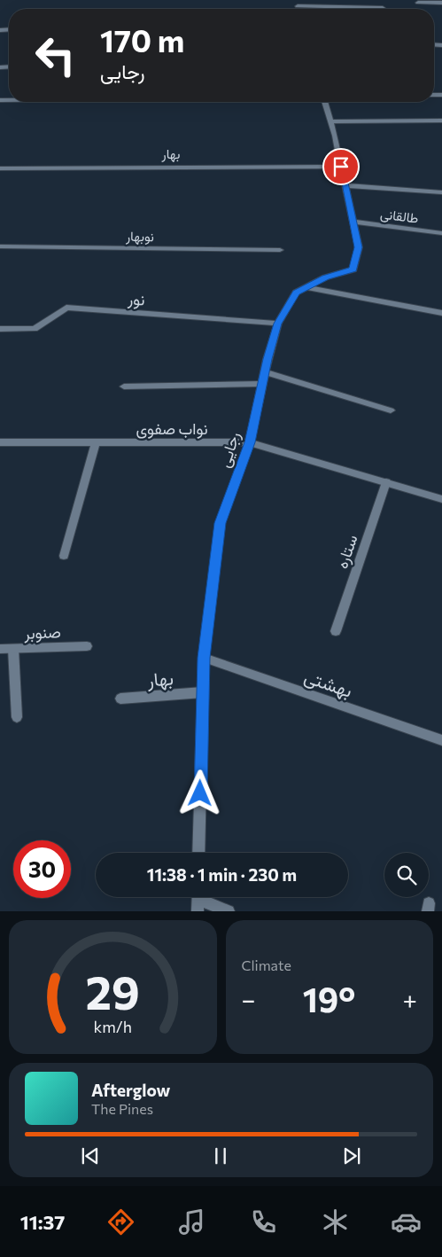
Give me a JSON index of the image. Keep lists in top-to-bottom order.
{
  "streets": {
    "street": [
      "بهار",
      "طالقانی",
      "نوبهار",
      "نور",
      "نواب صفوی",
      "رجایی",
      "ستاره",
      "صنوبر",
      "بهشتی"
    ]
  },
  "crossings": [
    ["بهار", "رجایی"],
    ["طالقانی", "رجایی"],
    ["نور", "رجایی"],
    ["نواب صفوی", "رجایی"],
    ["نواب صفوی", "ستاره"],
    ["رجایی", "بهشتی"]
  ],
  "page": {
    "turn": ["170 m", "رجایی"],
    "limit": "30",
    "trip": "11:38 · 1 min · 230 m",
    "tile": "Climate",
    "heat": ["−", "19°", "+"],
    "song": ["Afterglow", "The Pines"],
    "tabs": "11:37",
    "gauge": ["29", "km/h"]
  }
}
